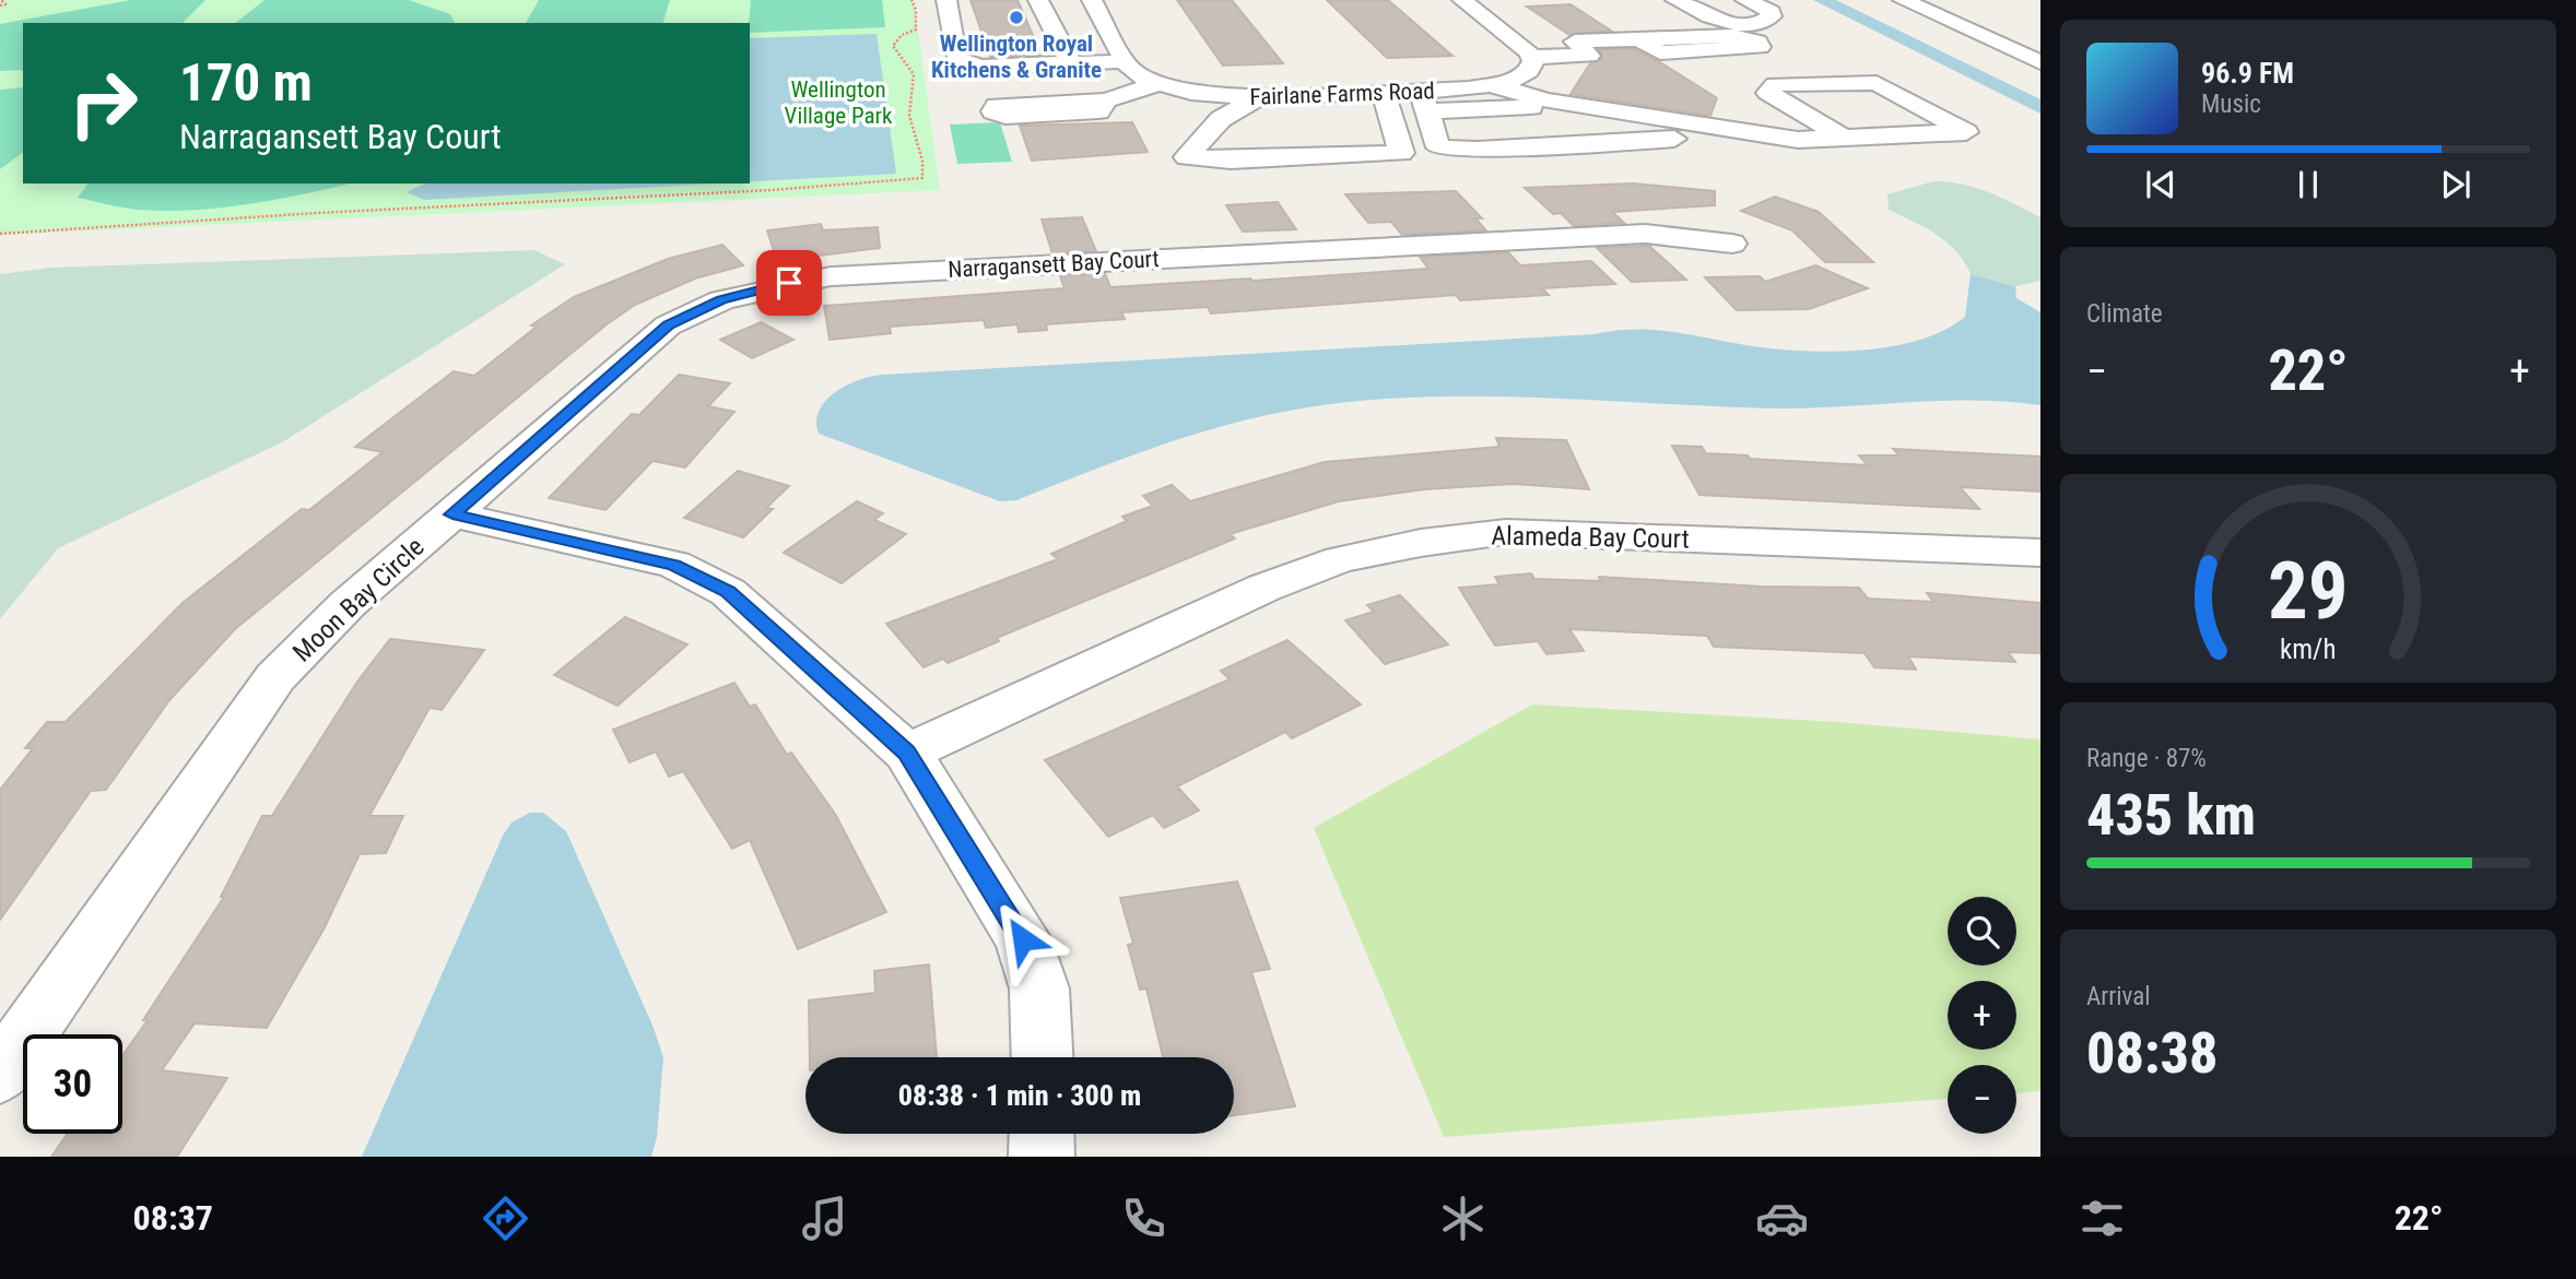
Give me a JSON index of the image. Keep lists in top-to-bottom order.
{
  "streets": {
    "street": [
      "Fairlane Farms Road",
      "Narragansett Bay Court",
      "Alameda Bay Court",
      "Moon Bay Circle"
    ]
  },
  "crossings": [
    ["Narragansett Bay Court", "Moon Bay Circle"]
  ],
  "parks": ["Wellington Village Park"],
  "places": ["Wellington Royal Kitchens & Granite"],
  "page": {
    "turn": ["170 m", "Narragansett Bay Court"],
    "song": ["96.9 FM", "Music"],
    "tile": [
      "Climate",
      ["Range · 87%", "435 km"],
      ["Arrival", "08:38"]
    ],
    "heat": ["−", "22°", "+"],
    "map_buttons": ["+", "−"],
    "limit": "30",
    "trip": "08:38 · 1 min · 300 m",
    "tabs": ["08:37", "22°"],
    "gauge": ["29", "km/h"]
  }
}
